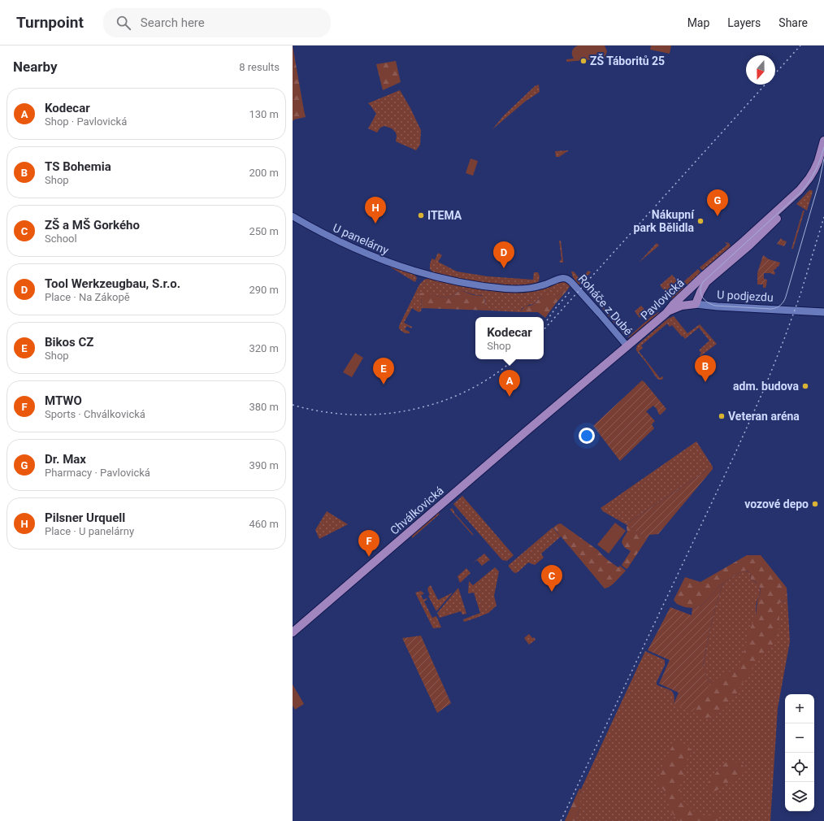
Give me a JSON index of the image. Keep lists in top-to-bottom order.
{
  "streets": {
    "main road": ["U podjezdu", "Pavlovická", "Chválkovická"],
    "street": ["U panelárny", "Roháče z Dubé"]
  },
  "crossings": [
    ["U panelárny", "Roháče z Dubé"],
    ["U podjezdu", "Pavlovická"],
    ["Pavlovická", "Roháče z Dubé"],
    ["Pavlovická", "Chválkovická"]
  ],
  "places": [
    "ZŠ Táboritů 25",
    "ITEMA",
    "Nákupní park Bělidla",
    "adm. budova",
    "Veteran aréna",
    "vozové depo"
  ],
  "north": "bottom",
  "page": {
    "header": "Turnpoint",
    "search": "Search here",
    "nav": ["Map", "Layers", "Share"],
    "heading": ["Nearby", "8 results"],
    "list": [
      {
        "mark": "A",
        "name": "Kodecar",
        "note": "Shop · Pavlovická",
        "value": "130 m"
      },
      {
        "mark": "B",
        "name": "TS Bohemia",
        "note": "Shop",
        "value": "200 m"
      },
      {
        "mark": "C",
        "name": "ZŠ a MŠ Gorkého",
        "note": "School",
        "value": "250 m"
      },
      {
        "mark": "D",
        "name": "Tool Werkzeugbau, S.r.o.",
        "note": "Place · Na Zákopě",
        "value": "290 m"
      },
      {
        "mark": "E",
        "name": "Bikos CZ",
        "note": "Shop",
        "value": "320 m"
      },
      {
        "mark": "F",
        "name": "MTWO",
        "note": "Sports · Chválkovická",
        "value": "380 m"
      },
      {
        "mark": "G",
        "name": "Dr. Max",
        "note": "Pharmacy · Pavlovická",
        "value": "390 m"
      },
      {
        "mark": "H",
        "name": "Pilsner Urquell",
        "note": "Place · U panelárny",
        "value": "460 m"
      }
    ],
    "pins": [
      "G",
      "H",
      "D",
      "B",
      "E",
      "A",
      "F",
      "C"
    ],
    "popup": ["Kodecar", "Shop"],
    "map_buttons": ["+", "−"]
  }
}
